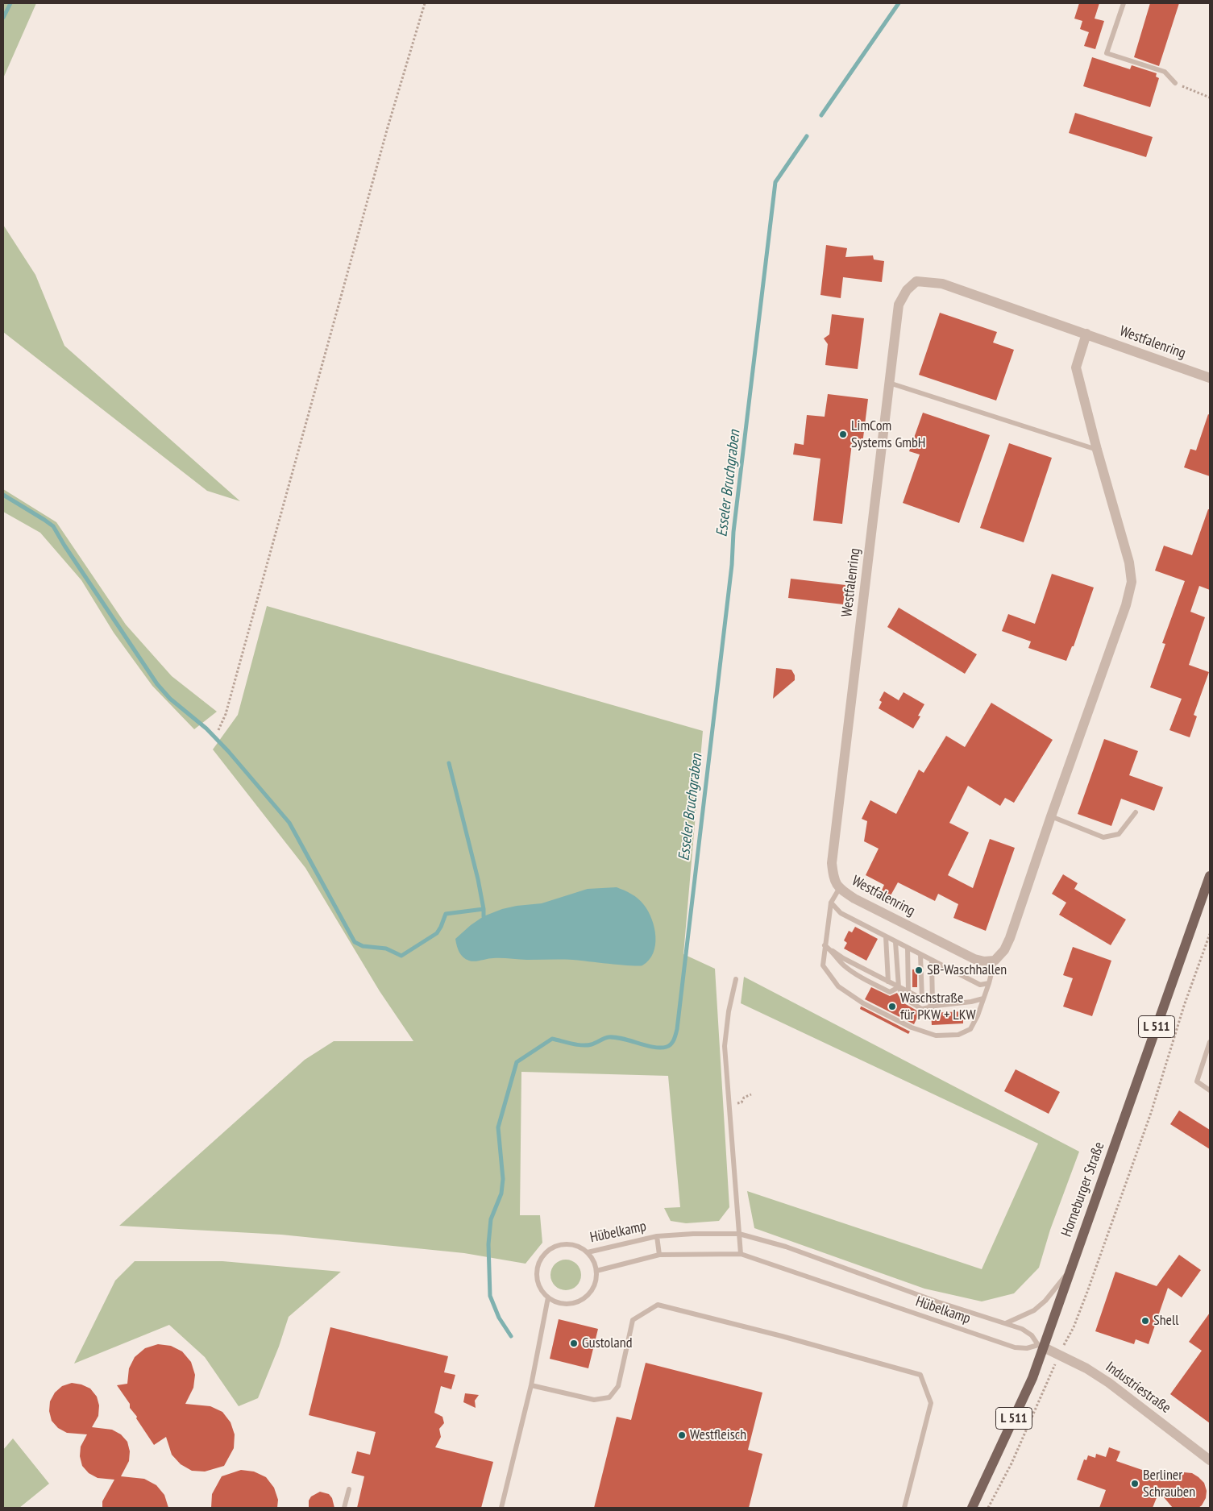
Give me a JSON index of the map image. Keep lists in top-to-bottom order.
{
  "streets": {
    "main road": ["L 511", "Horneburger Straße"],
    "street": ["Westfalenring", "Industriestraße"],
    "lane": ["Hübelkamp"]
  },
  "crossings": [
    ["Horneburger Straße", "Hübelkamp"],
    ["Horneburger Straße", "Industriestraße"],
    ["Hübelkamp", "Industriestraße"]
  ],
  "water": ["Esseler Bruchgraben"],
  "places": [
    "LimCom Systems GmbH",
    "SB-Waschhallen",
    "Waschstraße für PKW + LKW",
    "Shell",
    "Gustoland",
    "Westfleisch",
    "Berliner Schrauben"
  ]
}
